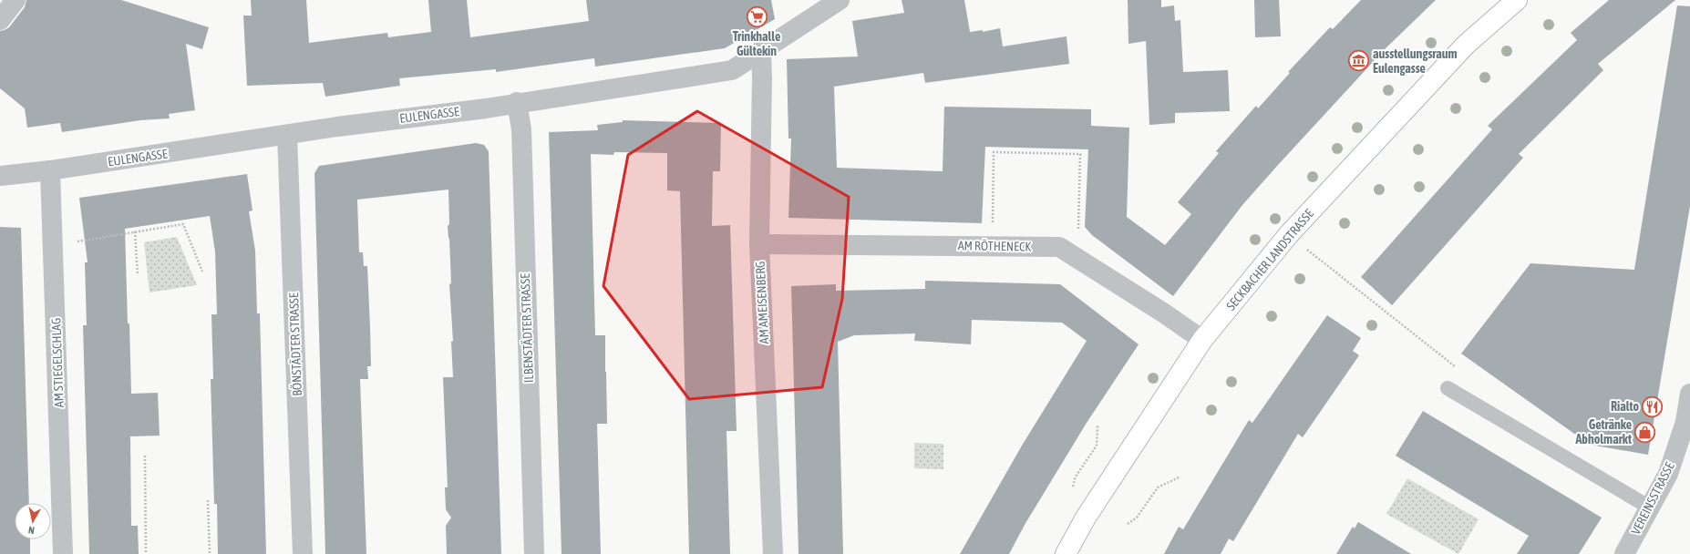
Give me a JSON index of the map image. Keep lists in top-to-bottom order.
{
  "streets": {
    "main road": ["SECKBACHER LANDSTRASSE"],
    "street": [
      "EULENGASSE",
      "AM RÖTHENECK",
      "AM AMEISENBERG",
      "ILBENSTÄDTER STRASSE",
      "BÖNSTÄDTER STRASSE",
      "AM STIEGELSCHLAG",
      "VEREINSSTRASSE"
    ]
  },
  "crossings": [
    ["EULENGASSE", "AM AMEISENBERG"],
    ["EULENGASSE", "ILBENSTÄDTER STRASSE"],
    ["EULENGASSE", "BÖNSTÄDTER STRASSE"],
    ["EULENGASSE", "AM STIEGELSCHLAG"],
    ["AM RÖTHENECK", "SECKBACHER LANDSTRASSE"],
    ["AM RÖTHENECK", "AM AMEISENBERG"]
  ],
  "places": {
    "supermarket": ["Trinkhalle Gültekin"],
    "museum": ["ausstellungsraum Eulengasse"],
    "restaurant": ["Rialto"],
    "shop": ["Getränke Abholmarkt"]
  },
  "north": "bottom"
}
